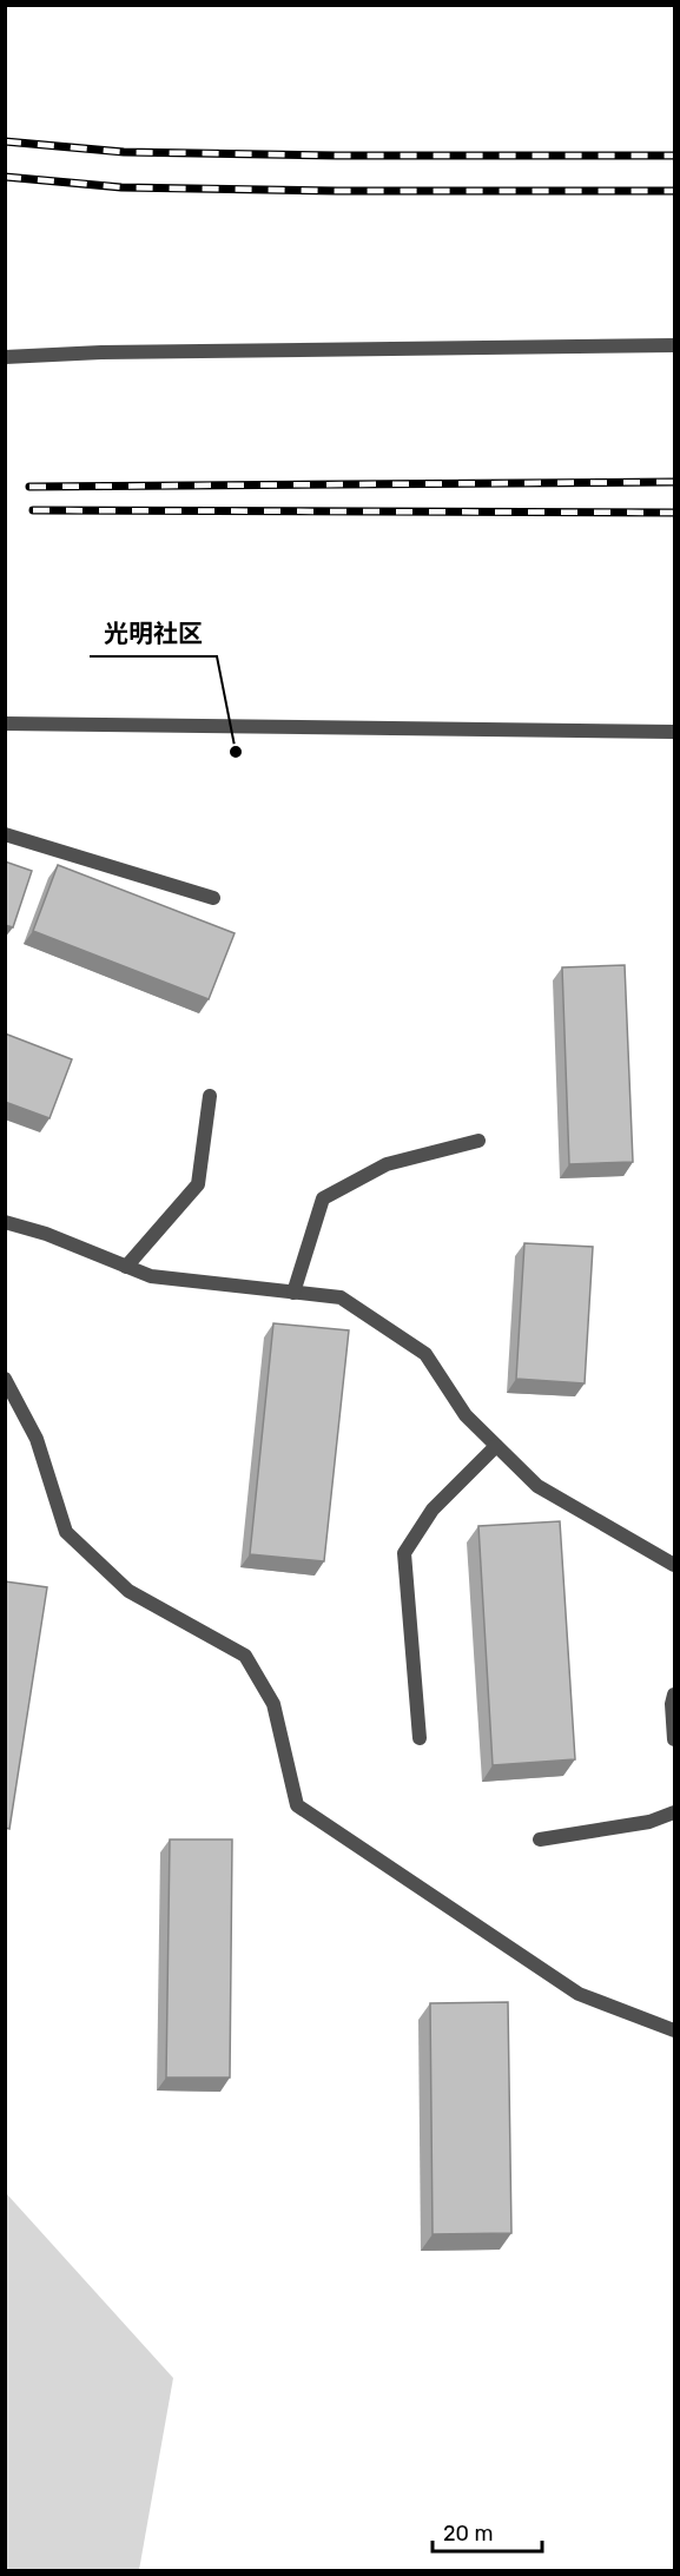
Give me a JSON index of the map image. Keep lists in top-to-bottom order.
{
  "places": ["光明社区"],
  "scale_bar": "20 m"
}
